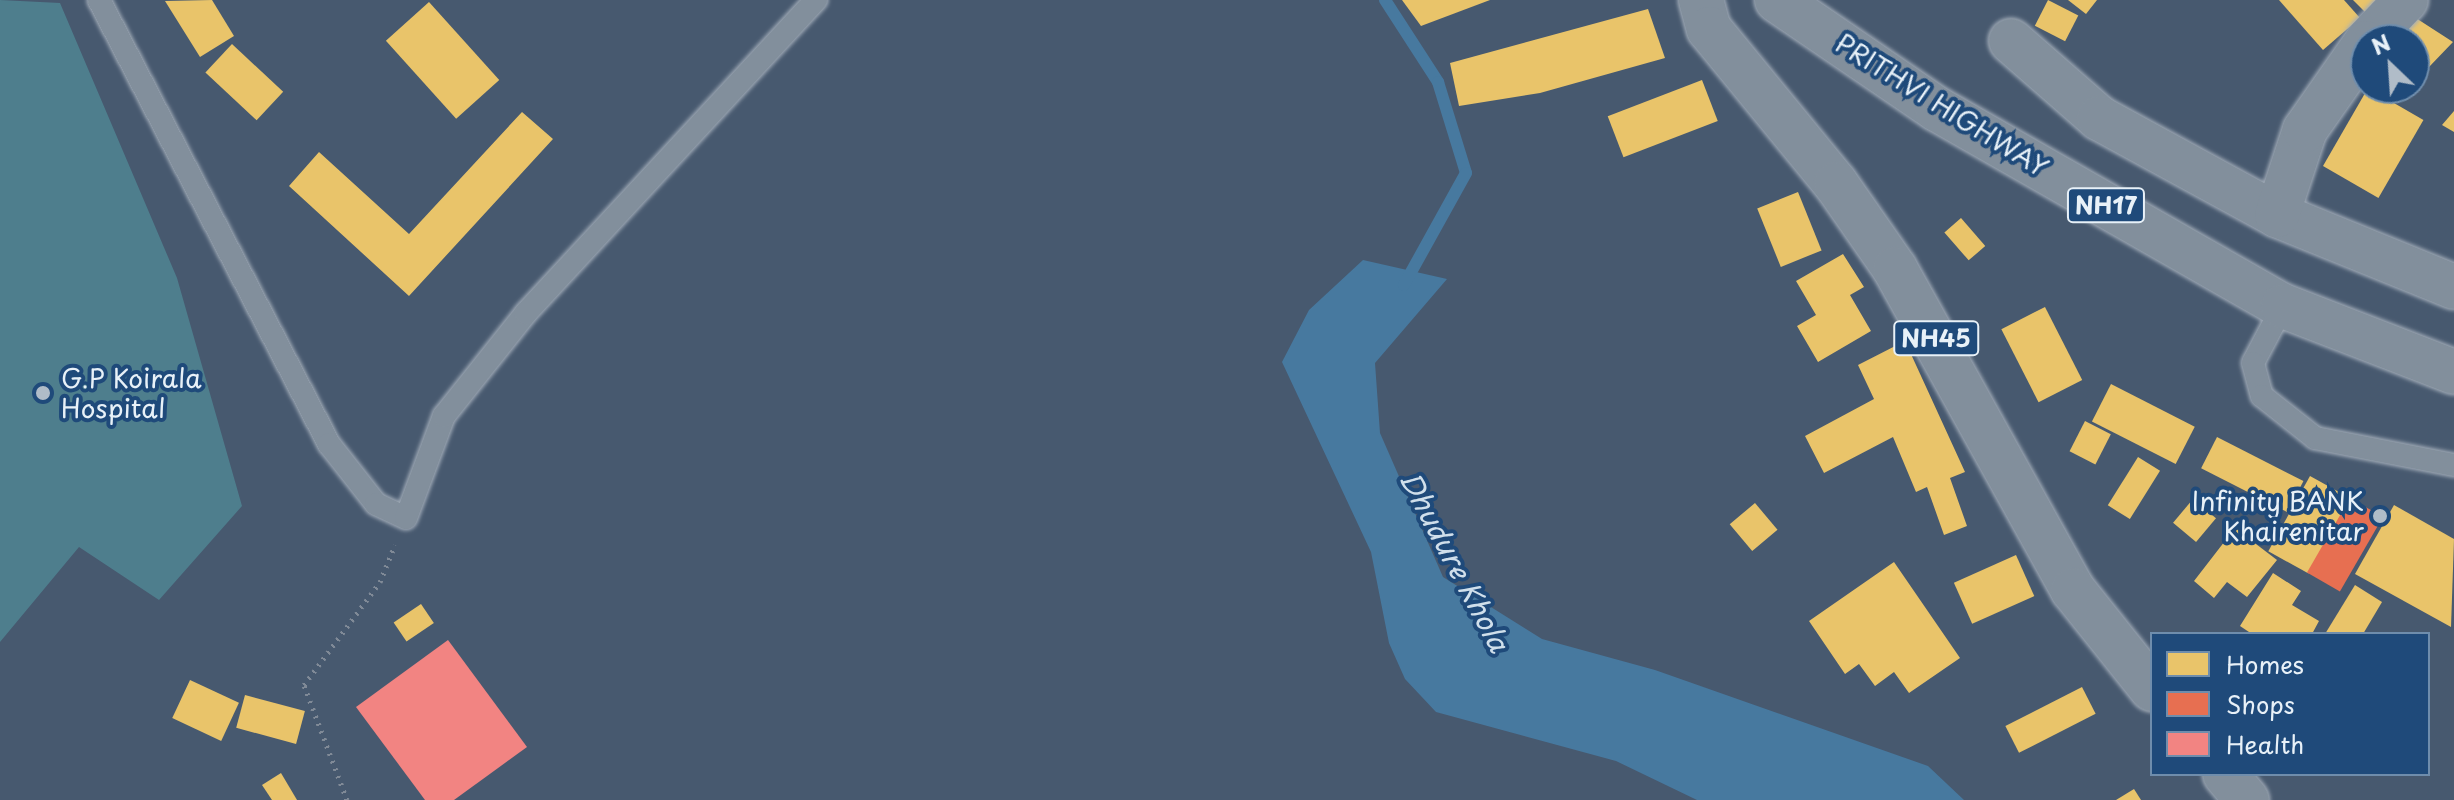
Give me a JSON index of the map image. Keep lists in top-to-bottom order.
{
  "streets": {
    "main road": ["PRITHVI HIGHWAY", "NH17", "NH45"]
  },
  "water": ["Dhudure Khola"],
  "places": ["G.P Koirala Hospital", "Infinity BANK Khairenitar"],
  "legend": ["Homes", "Shops", "Health"],
  "north": "top left"
}
